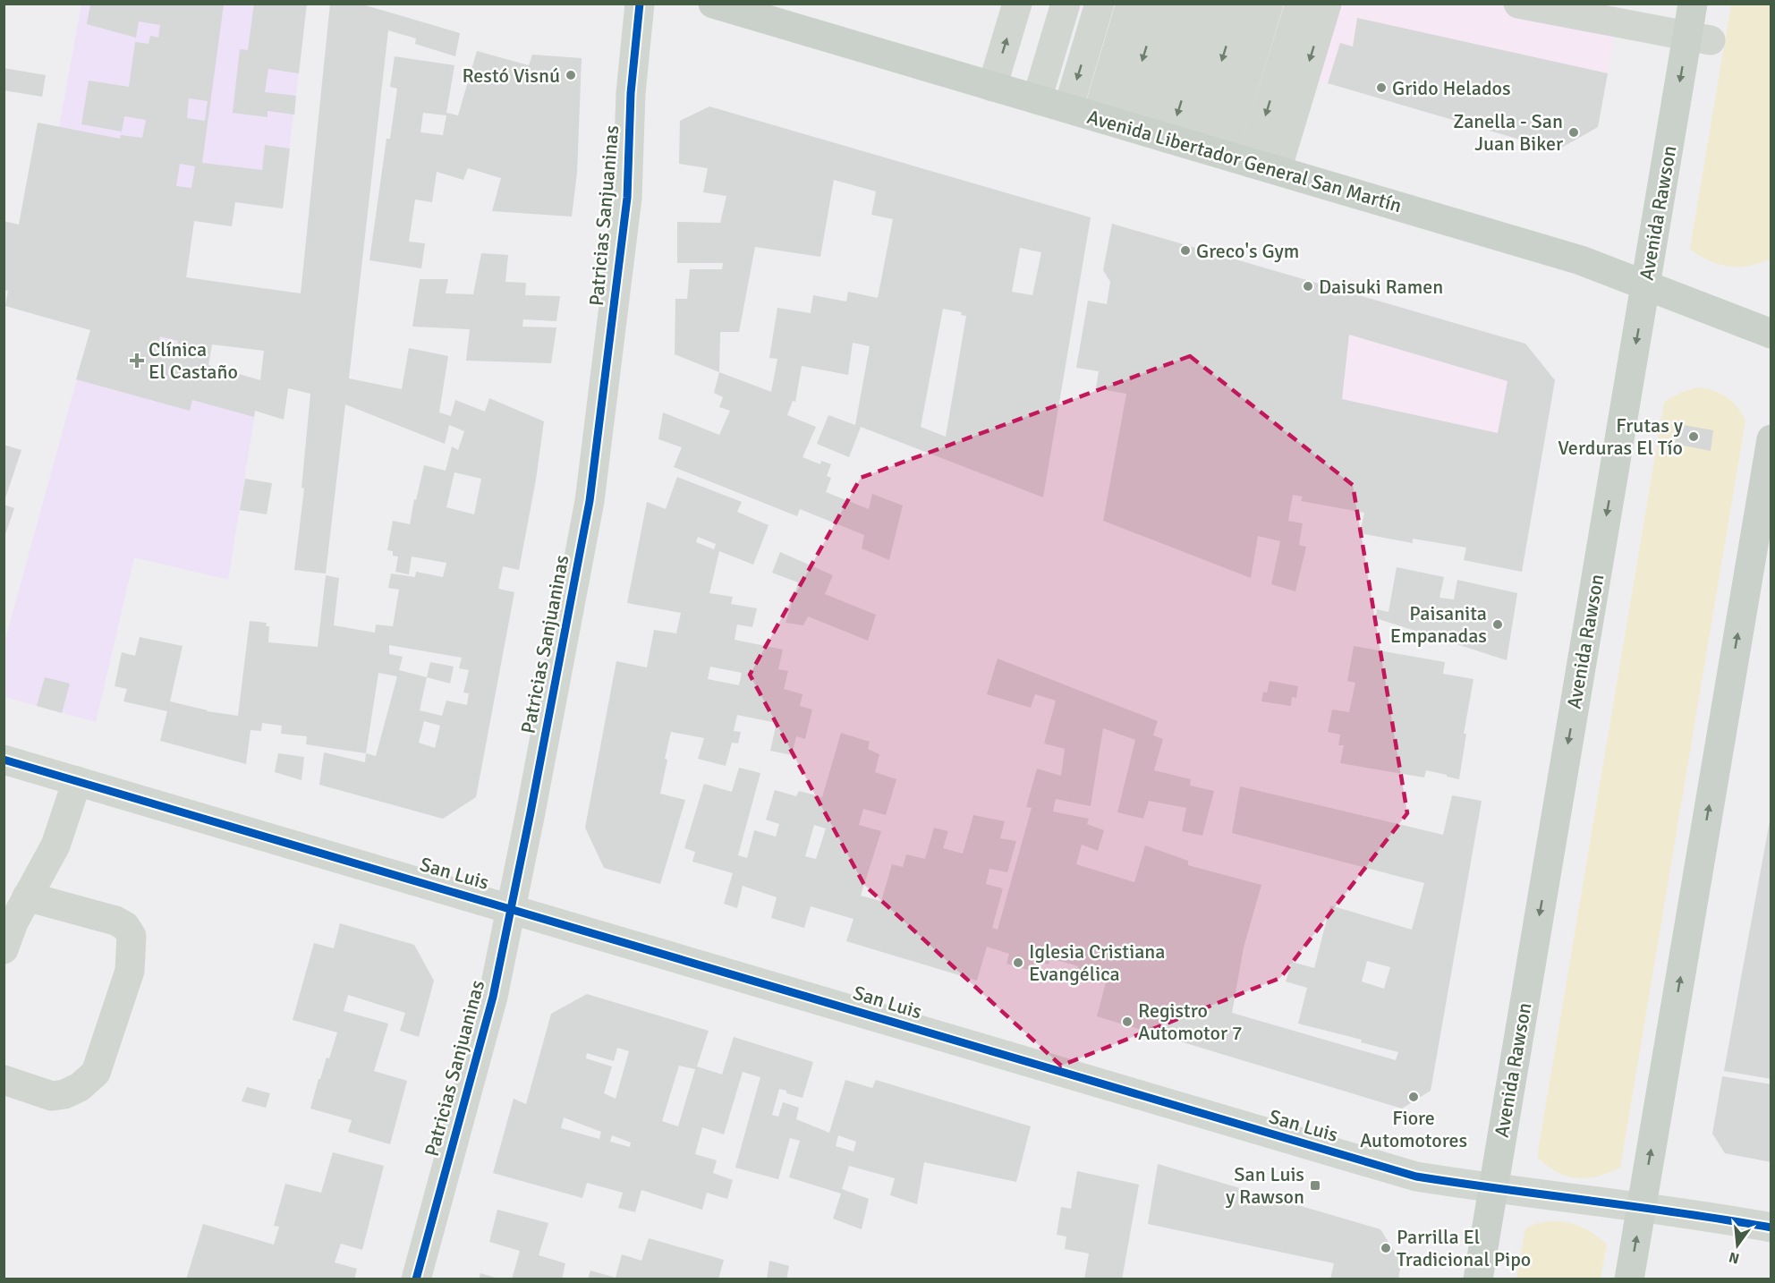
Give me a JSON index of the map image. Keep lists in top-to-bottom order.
{
  "streets": {
    "main road": ["Avenida Libertador General San Martín", "Avenida Rawson"],
    "street": ["Patricias Sanjuaninas", "San Luis"]
  },
  "crossings": [
    ["Avenida Libertador General San Martín", "Avenida Rawson"],
    ["Avenida Rawson", "San Luis"],
    ["Patricias Sanjuaninas", "San Luis"]
  ],
  "places": {
    "other": [
      "Restó Visnú",
      "Grido Helados",
      "Zanella - San Juan Biker",
      "Greco's Gym",
      "Daisuki Ramen",
      "Frutas y Verduras El Tío",
      "Paisanita Empanadas",
      "Iglesia Cristiana Evangélica",
      "Registro Automotor 7",
      "Fiore Automotores",
      "Parrilla El Tradicional Pipo"
    ],
    "health": ["Clínica El Castaño"],
    "transit": ["San Luis y Rawson"]
  },
  "north": "bottom"
}
